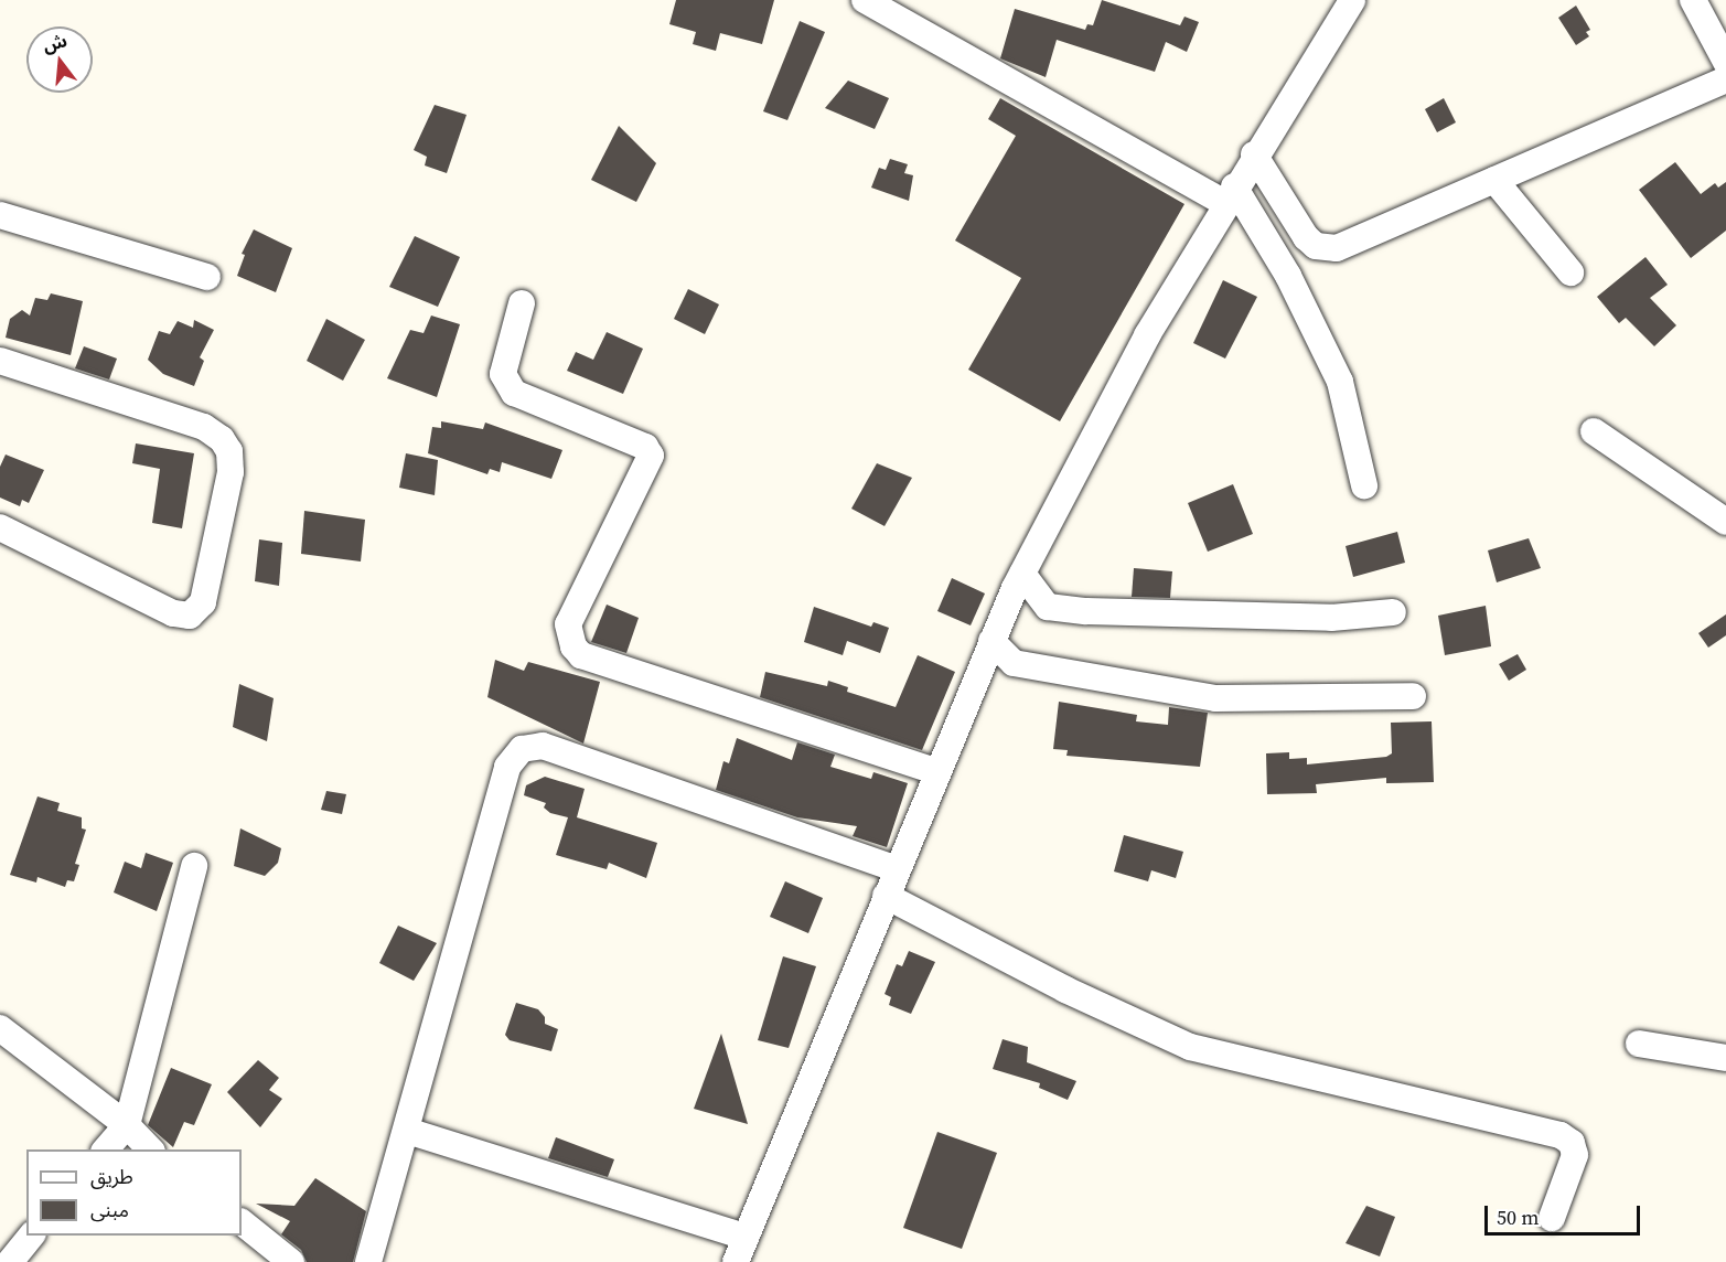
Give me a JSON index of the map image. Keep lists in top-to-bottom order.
{
  "legend": ["طريق", "مبنى"],
  "scale_bar": "50 m",
  "north": "top"
}
